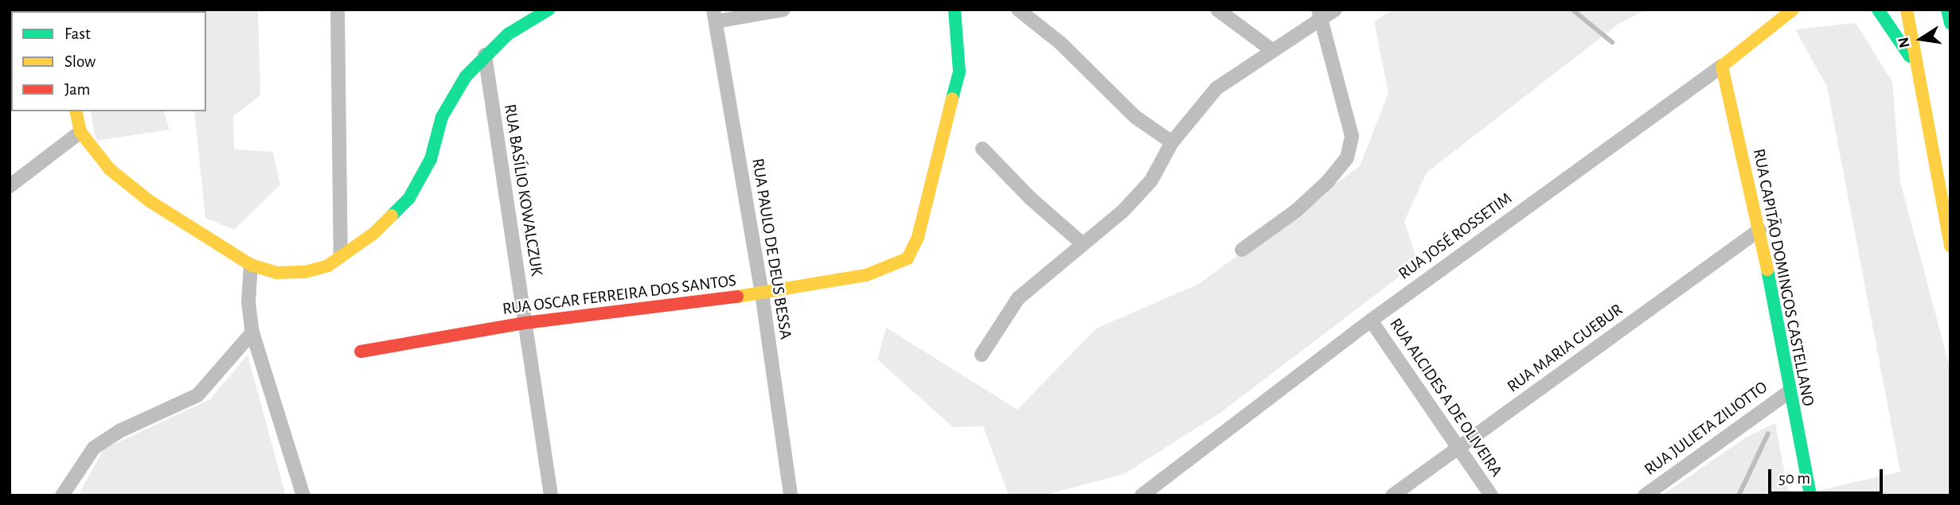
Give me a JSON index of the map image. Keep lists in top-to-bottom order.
{
  "streets": {
    "main road": ["RUA JOSÉ ROSSETIM", "RUA CAPITÃO DOMINGOS CASTELLANO", "RUA OSCAR FERREIRA DOS SANTOS"],
    "street": [
      "RUA BASÍLIO KOWALCZUK",
      "RUA PAULO DE DEUS BESSA",
      "RUA MARIA GUEBUR",
      "RUA ALCIDES A DE OLIVEIRA",
      "RUA JULIETA ZILIOTTO"
    ]
  },
  "crossings": [
    ["RUA BASÍLIO KOWALCZUK", "RUA OSCAR FERREIRA DOS SANTOS"],
    ["RUA JOSÉ ROSSETIM", "RUA CAPITÃO DOMINGOS CASTELLANO"],
    ["RUA JOSÉ ROSSETIM", "RUA ALCIDES A DE OLIVEIRA"],
    ["RUA PAULO DE DEUS BESSA", "RUA OSCAR FERREIRA DOS SANTOS"],
    ["RUA CAPITÃO DOMINGOS CASTELLANO", "RUA MARIA GUEBUR"],
    ["RUA CAPITÃO DOMINGOS CASTELLANO", "RUA JULIETA ZILIOTTO"],
    ["RUA MARIA GUEBUR", "RUA ALCIDES A DE OLIVEIRA"]
  ],
  "legend": ["Fast", "Slow", "Jam"],
  "scale_bar": "50 m",
  "north": "left"
}
